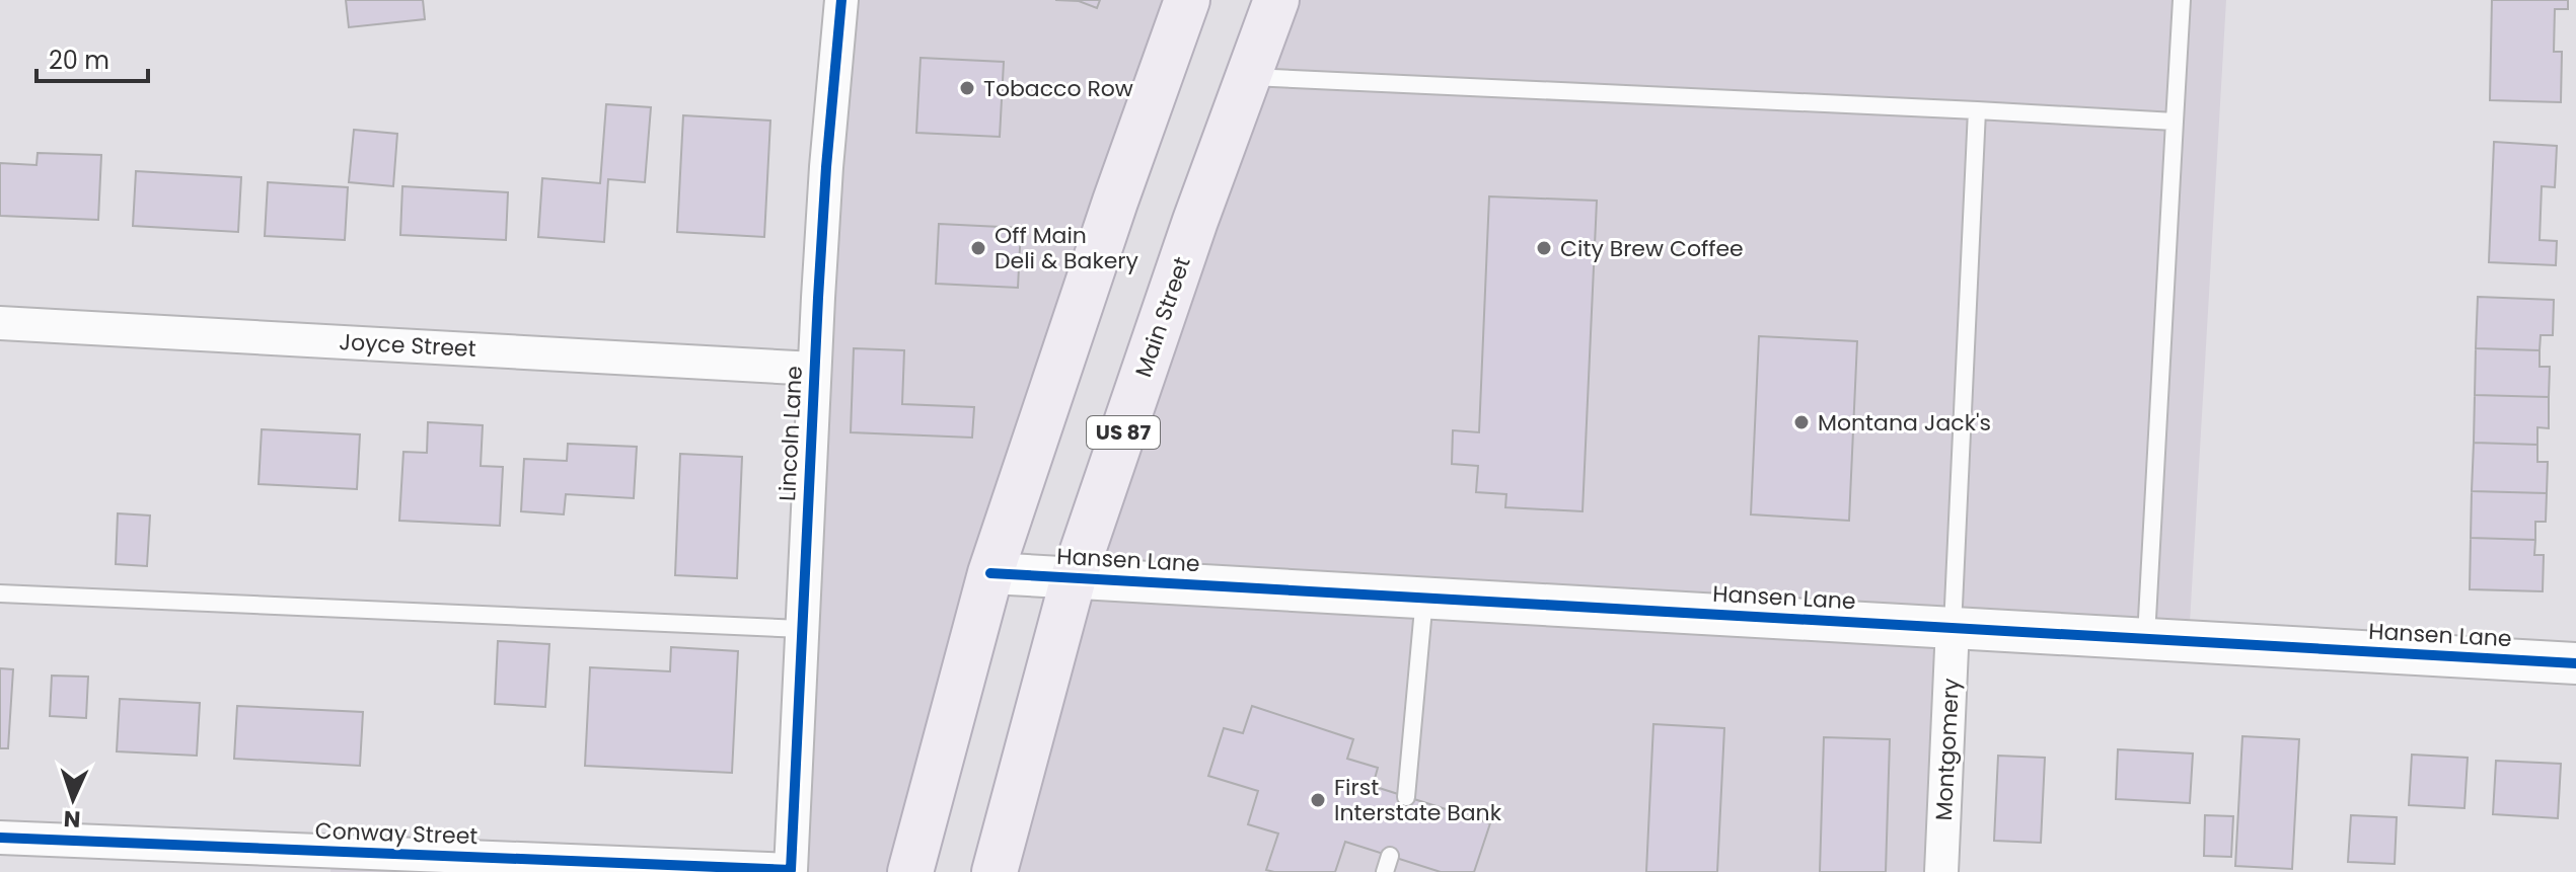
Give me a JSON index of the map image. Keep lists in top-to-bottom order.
{
  "streets": {
    "main road": ["Main Street", "US 87"],
    "street": [
      "Joyce Street",
      "Lincoln Lane",
      "Hansen Lane",
      "Montgomery",
      "Conway Street"
    ]
  },
  "crossings": [
    ["Main Street", "Hansen Lane"],
    ["Joyce Street", "Lincoln Lane"],
    ["Lincoln Lane", "Conway Street"],
    ["Hansen Lane", "Montgomery"]
  ],
  "places": [
    "Tobacco Row",
    "Off Main Deli & Bakery",
    "City Brew Coffee",
    "Montana Jack's",
    "First Interstate Bank"
  ],
  "scale_bar": "20 m",
  "north": "bottom"
}
